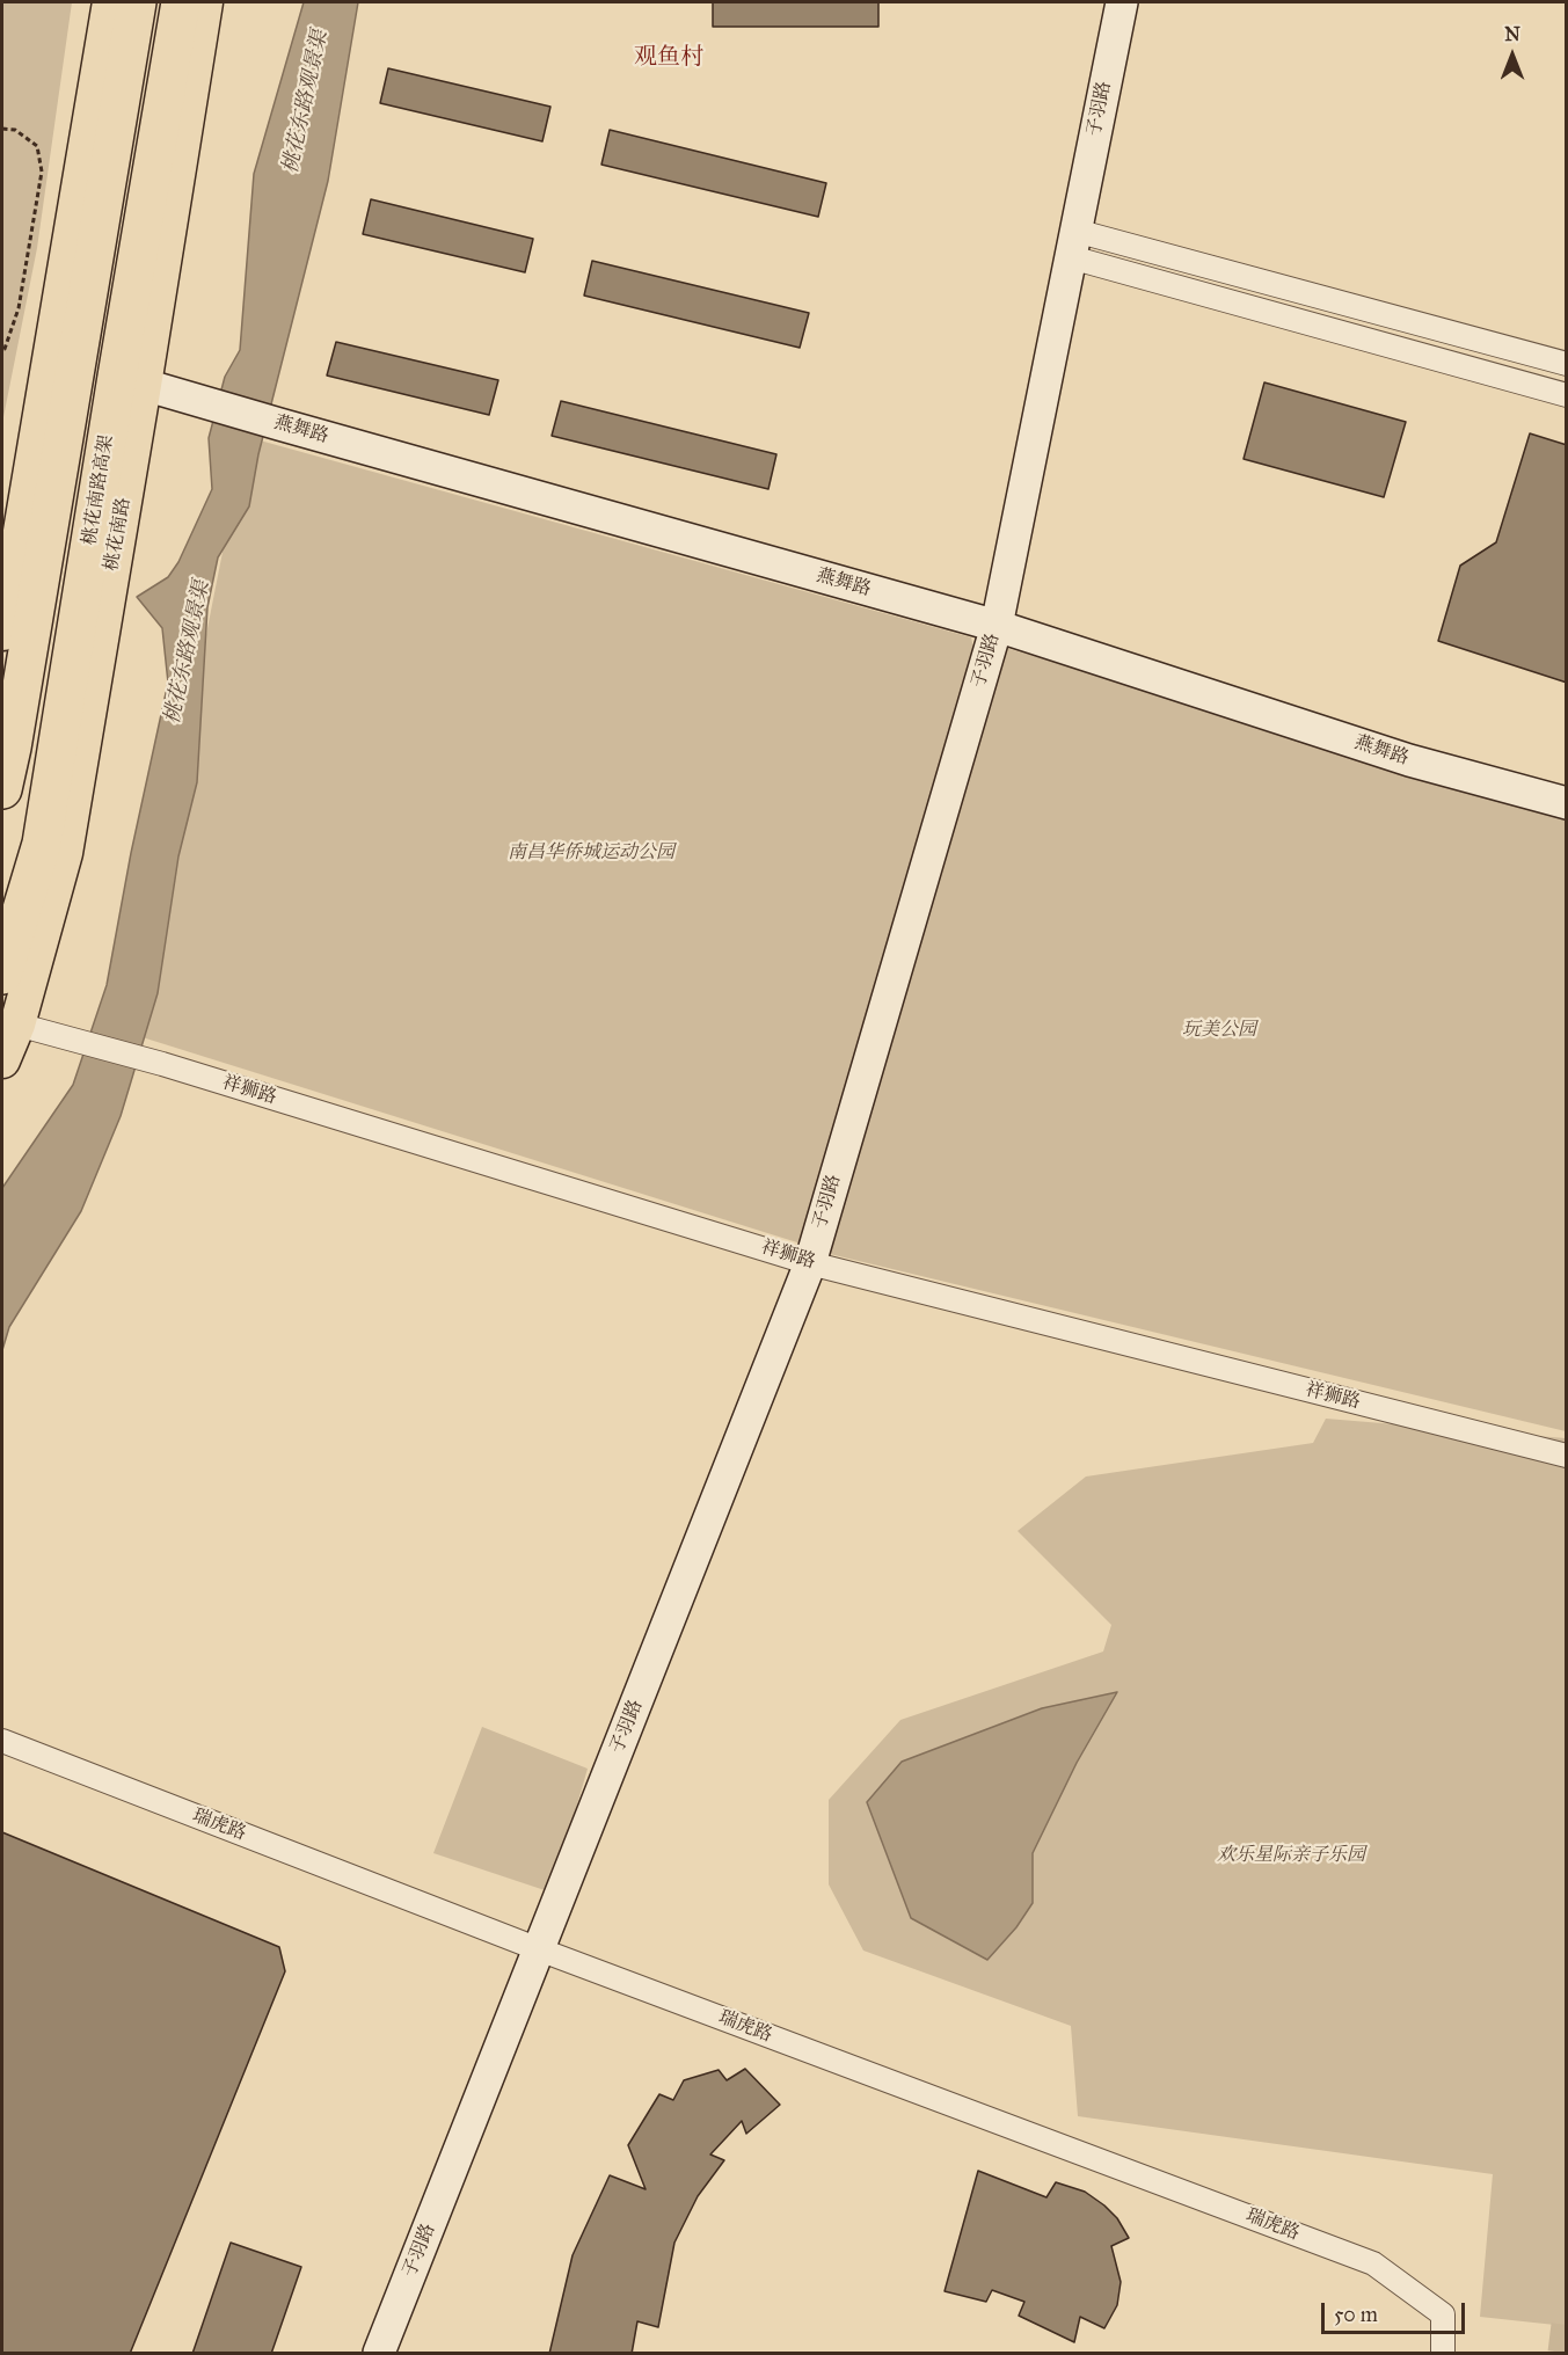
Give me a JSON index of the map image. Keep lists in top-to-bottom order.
{
  "streets": {
    "highway": ["桃花南路高架"],
    "main road": ["桃花南路"],
    "street": [
      "子羽路",
      "燕舞路",
      "祥狮路",
      "瑞虎路"
    ]
  },
  "crossings": [
    ["子羽路", "燕舞路"],
    ["子羽路", "祥狮路"],
    ["子羽路", "瑞虎路"],
    ["燕舞路", "桃花南路高架"],
    ["燕舞路", "桃花南路"],
    ["桃花南路高架", "桃花南路"],
    ["桃花南路", "祥狮路"]
  ],
  "districts": ["观鱼村"],
  "water": ["桃花东路观景渠"],
  "parks": ["南昌华侨城运动公园", "玩美公园", "欢乐星际亲子乐园"],
  "scale_bar": "50 m",
  "north": "top"
}
